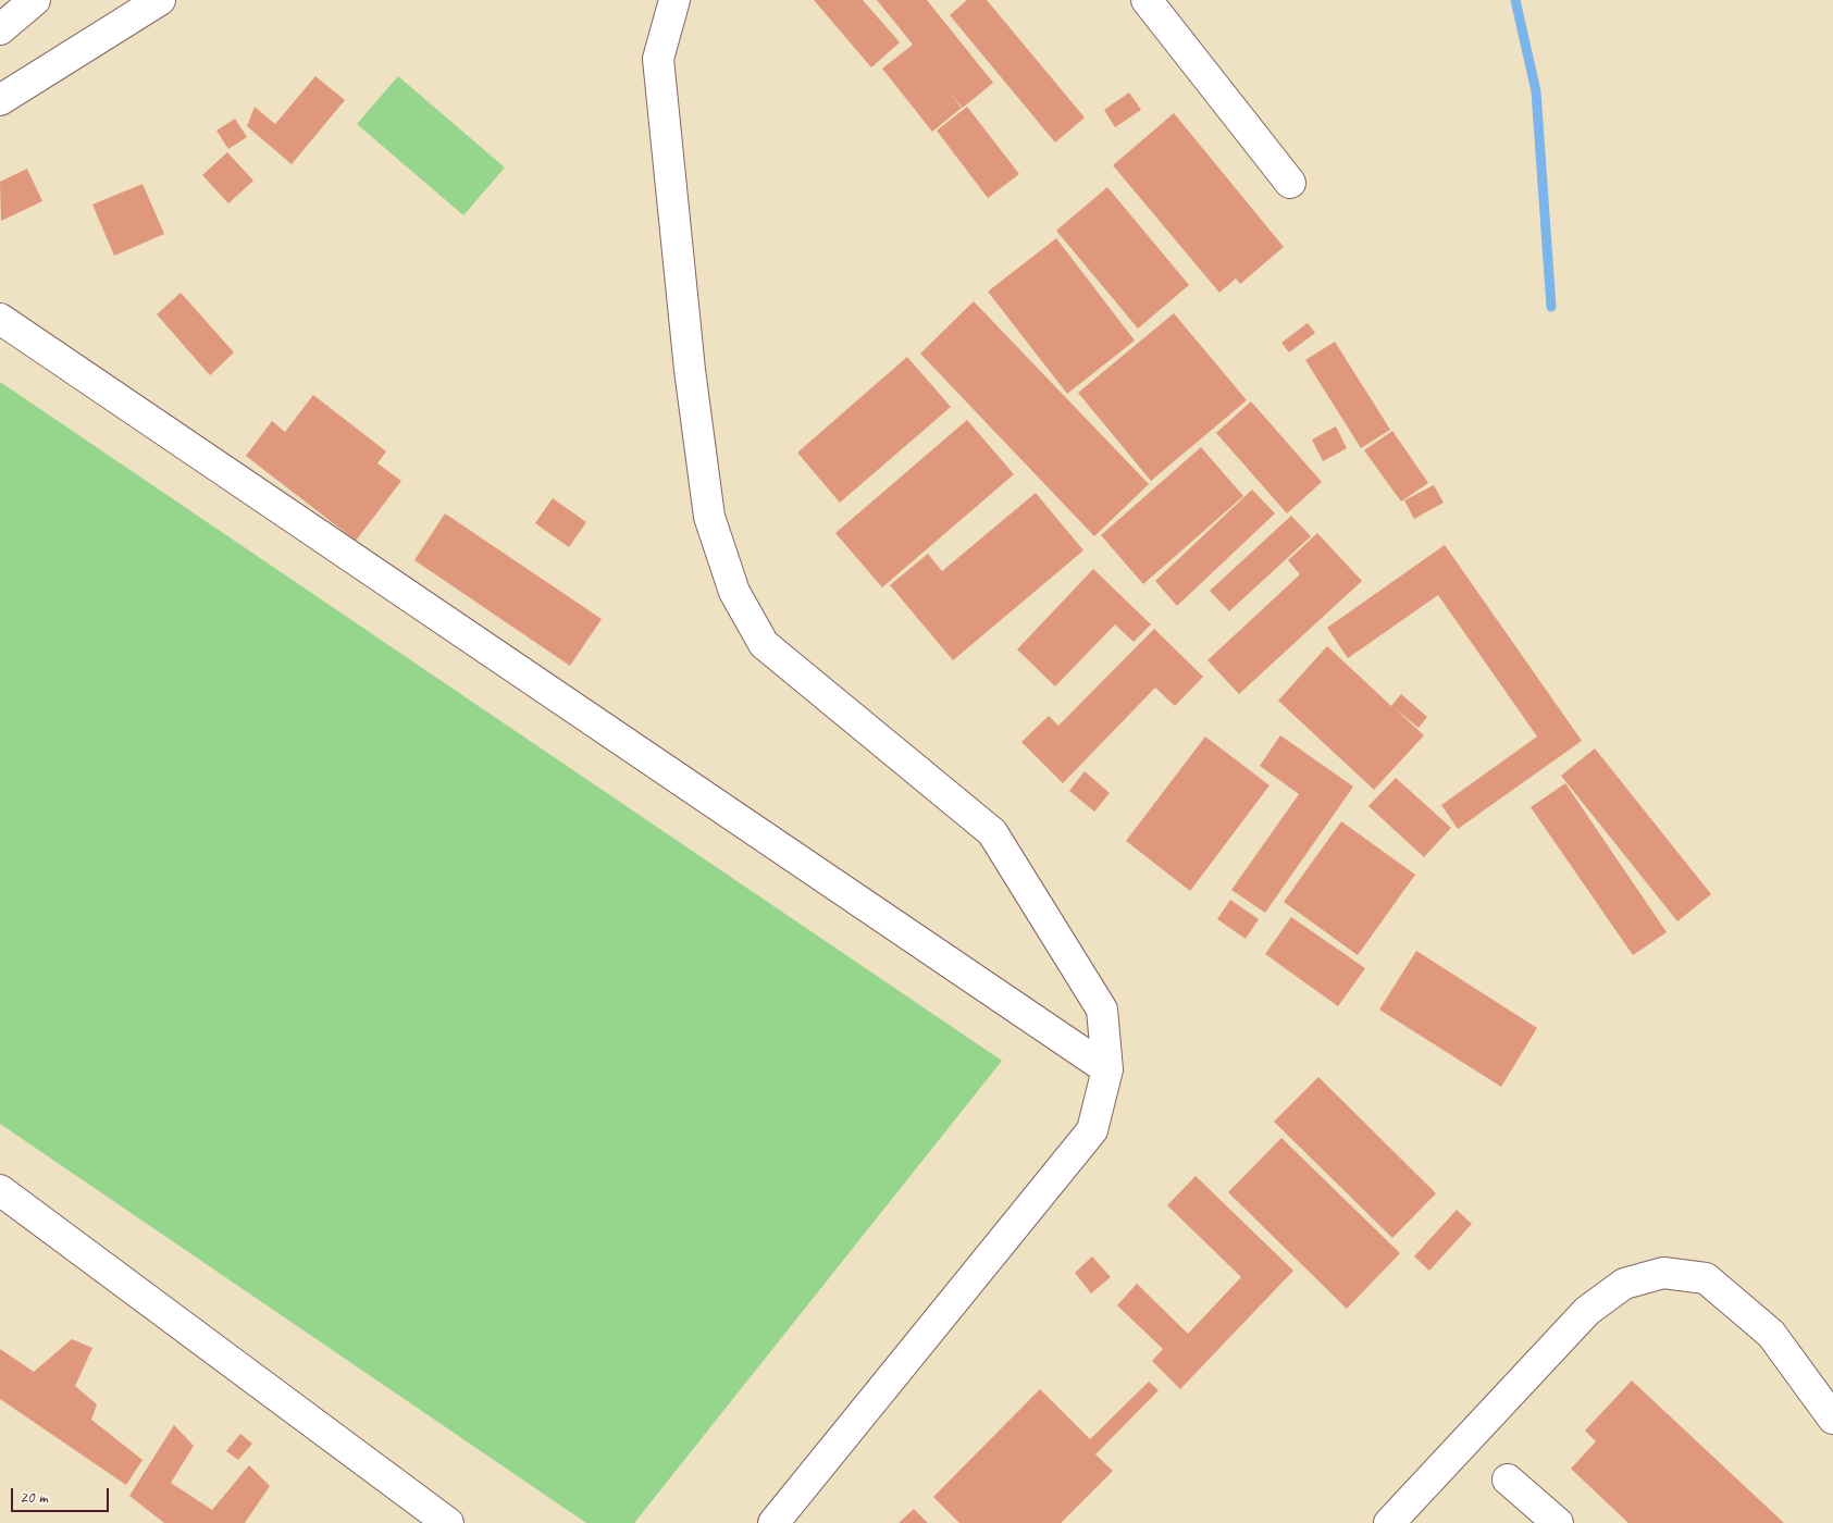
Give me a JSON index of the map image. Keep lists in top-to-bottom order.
{
  "scale_bar": "20 m"
}
